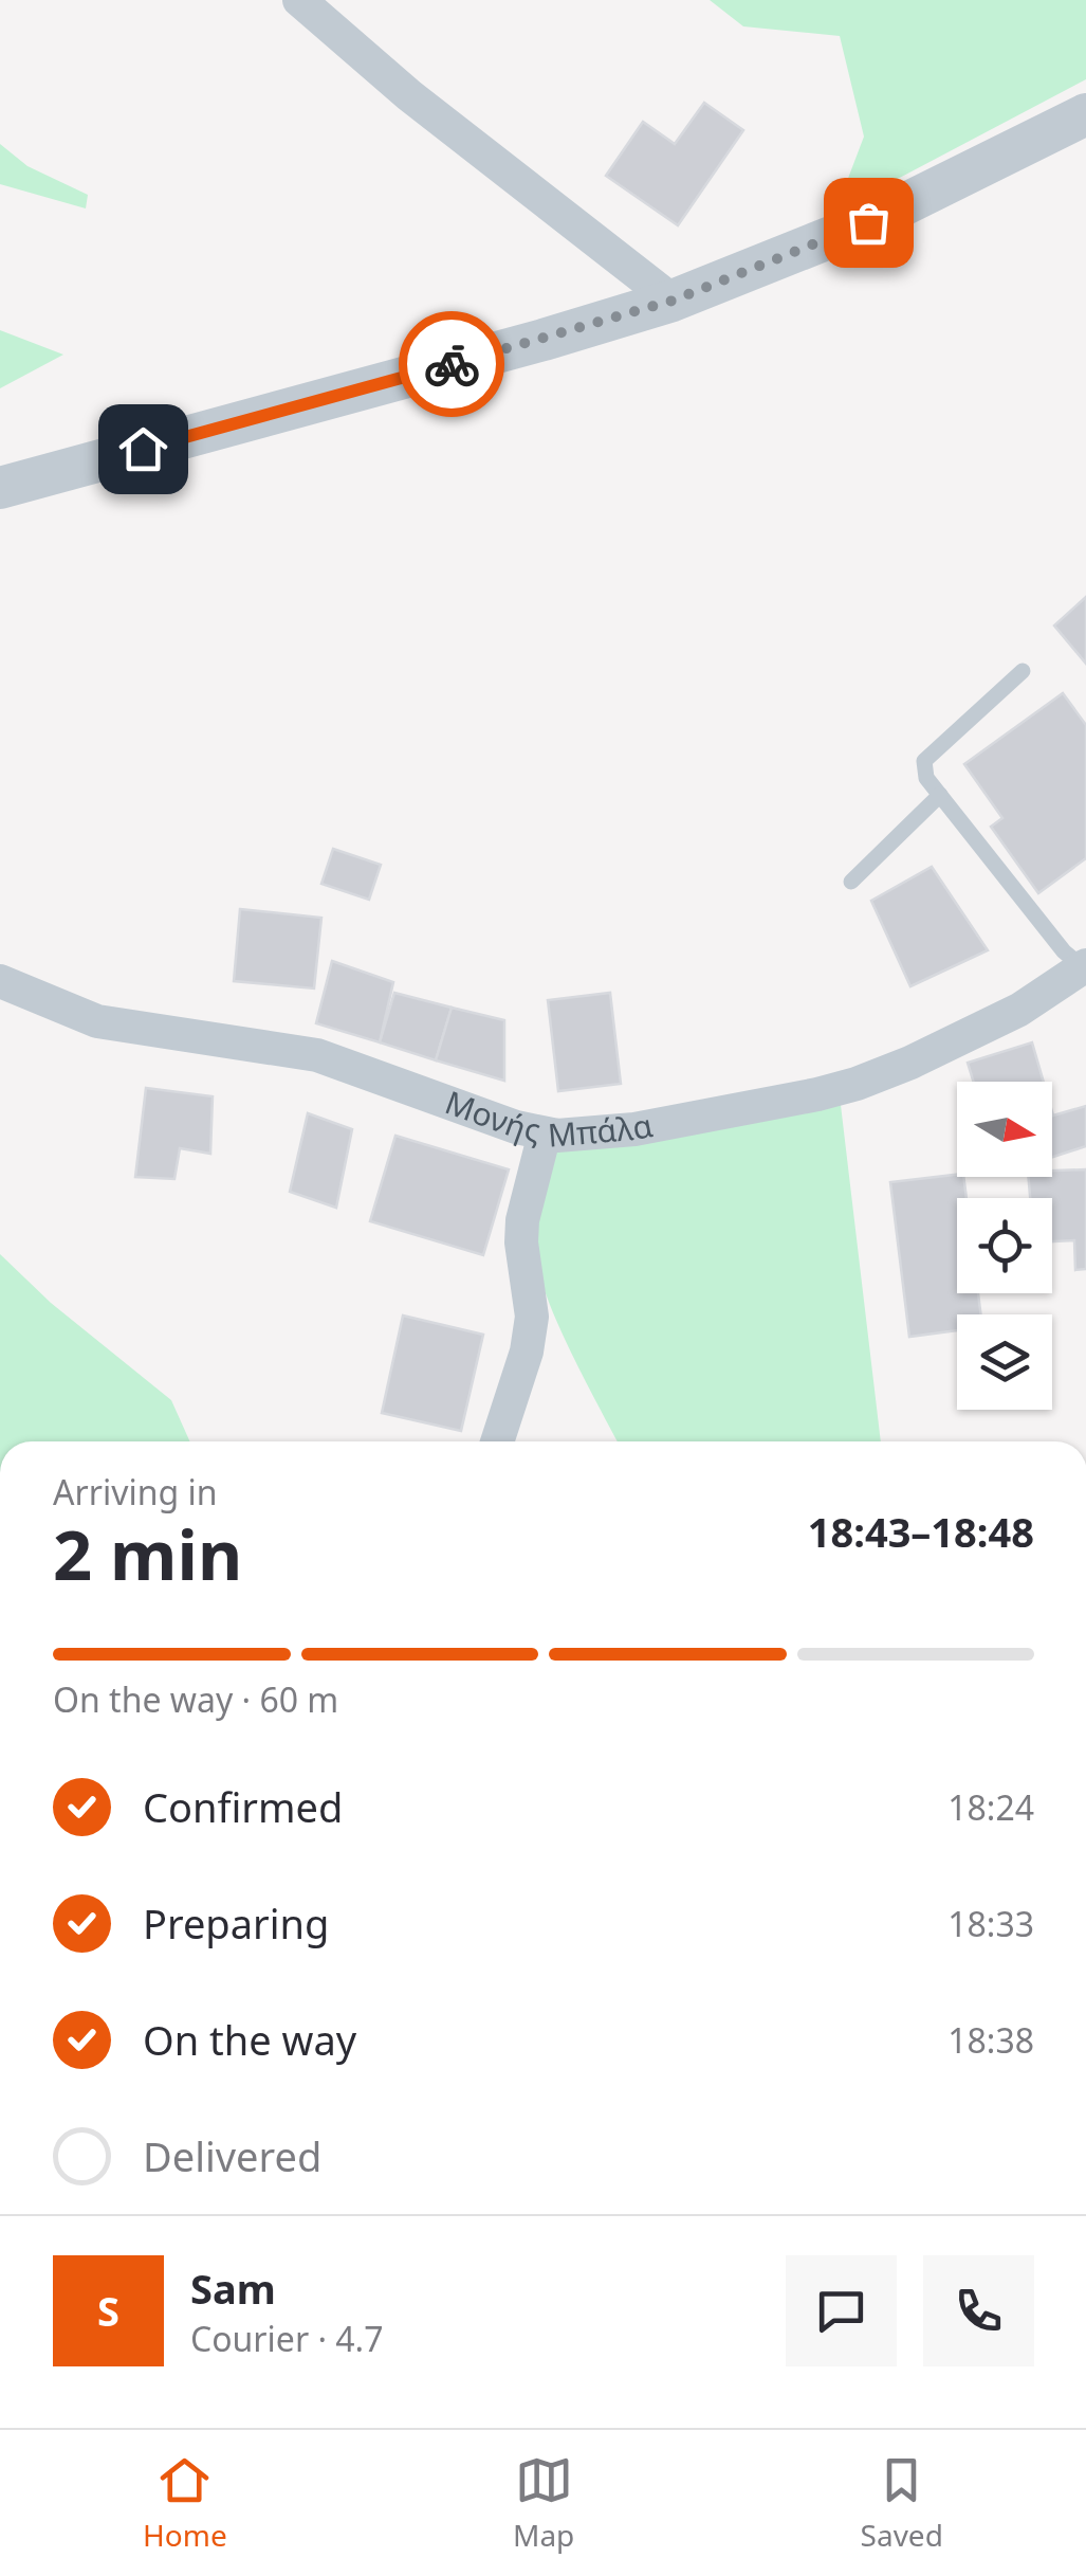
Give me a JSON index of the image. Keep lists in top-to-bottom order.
{
  "streets": {
    "street": ["Μονής Μπάλα"]
  },
  "north": "right",
  "page": {
    "heading": ["2 min", "Arriving in", "18:43–18:48"],
    "panel": ["Sam", "Courier · 4.7"],
    "bar": "On the way · 60 m",
    "list": [
      ["Confirmed", "18:24"],
      ["Preparing", "18:33"],
      ["On the way", "18:38"],
      "Delivered"
    ],
    "round": "S",
    "tabs": ["Home", "Map", "Saved"]
  }
}
